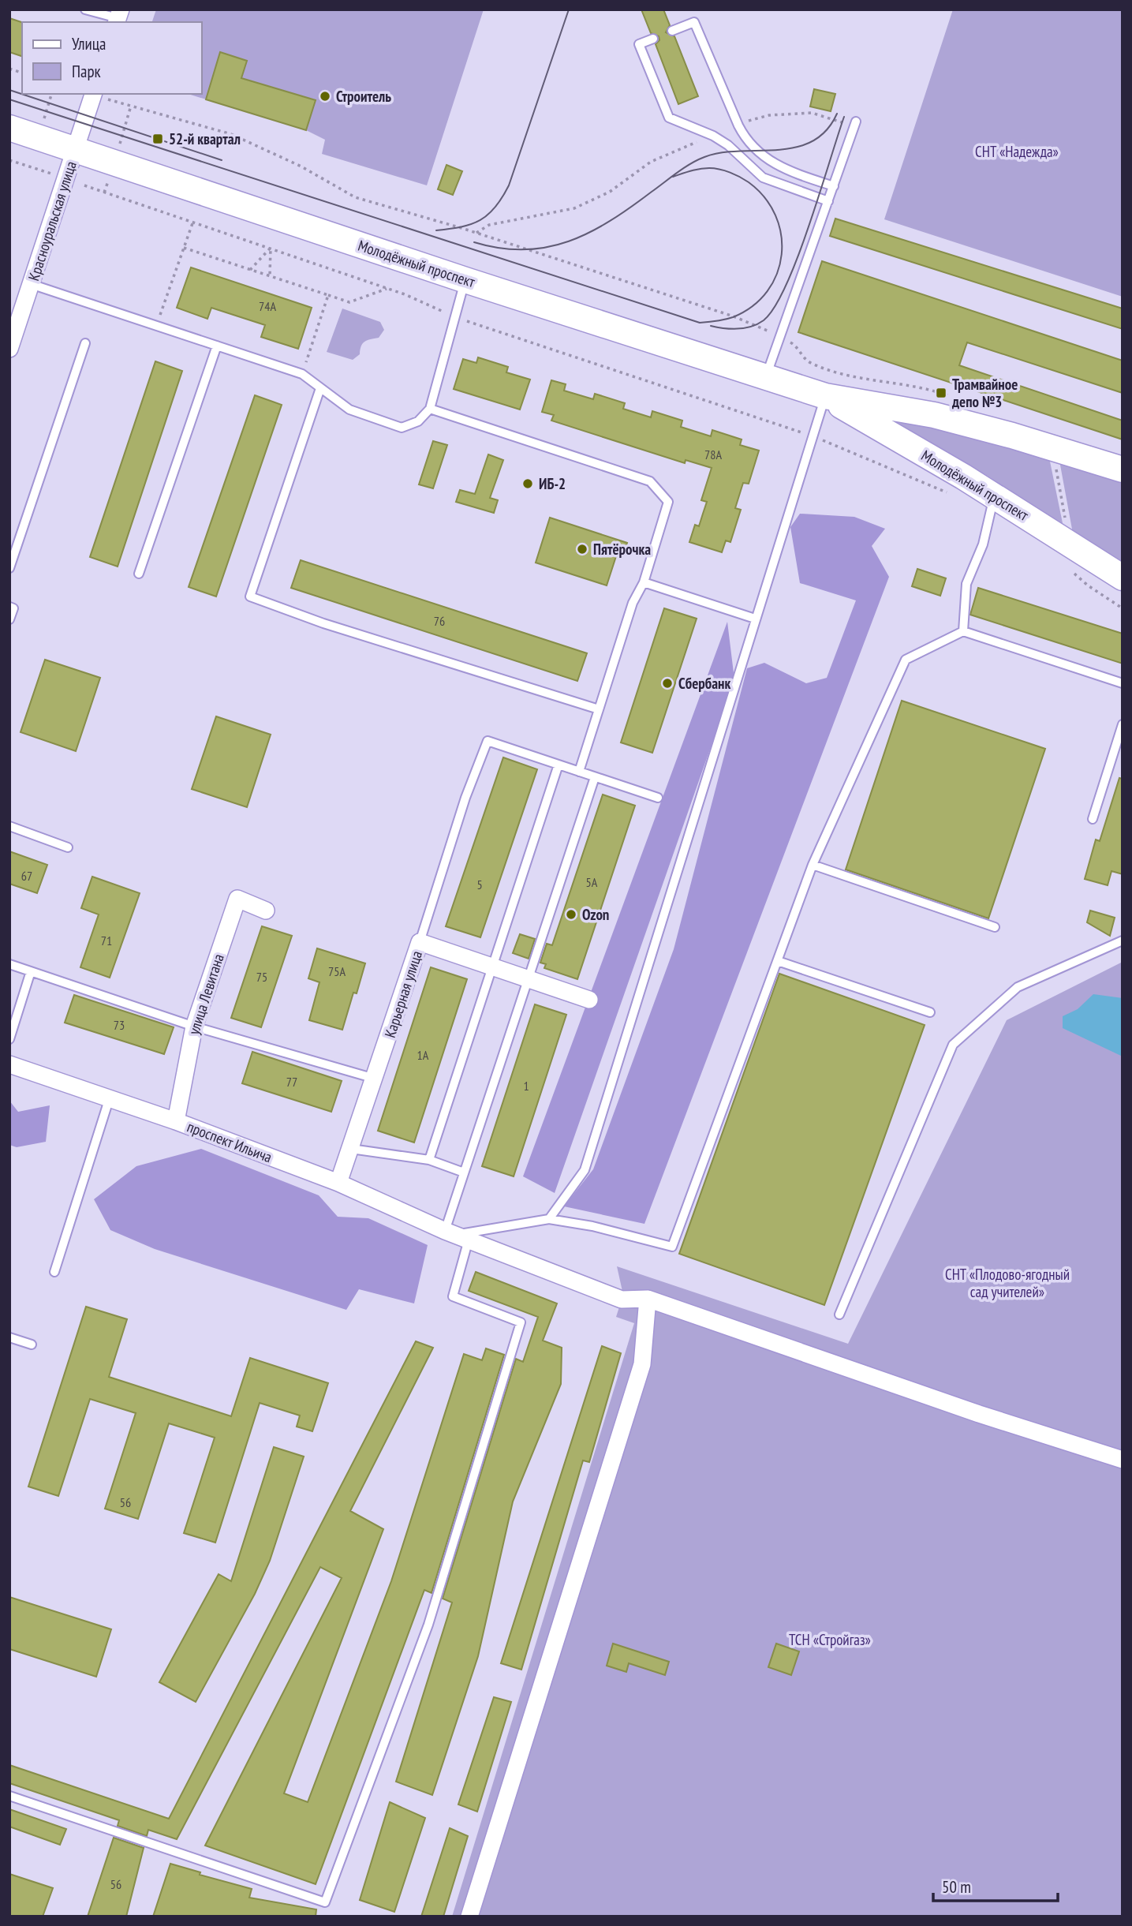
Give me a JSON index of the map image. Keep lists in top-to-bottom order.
{
  "streets": {
    "main road": ["Молодёжный проспект"],
    "street": [
      "Красноуральская улица",
      "улица Левитана",
      "Карьерная улица",
      "проспект Ильича"
    ]
  },
  "crossings": [
    ["Красноуральская улица", "Молодёжный проспект"],
    ["улица Левитана", "проспект Ильича"],
    ["Карьерная улица", "проспект Ильича"]
  ],
  "parks": ["СНТ «Надежда»", "СНТ «Плодово-ягодный сад учителей»", "ТСН «Стройгаз»"],
  "places": {
    "other": [
      "Строитель",
      "ИБ-2",
      "Пятёрочка",
      "Сбербанк",
      "Ozon"
    ],
    "transit": ["52-й квартал", "Трамвайное депо №3"]
  },
  "house_numbers": [
    "74А",
    "78А",
    "76",
    "67",
    "5А",
    "5",
    "71",
    "75А",
    "75",
    "73",
    "1А",
    "77",
    "1",
    "56",
    "56"
  ],
  "legend": ["Улица", "Парк"],
  "scale_bar": "50 m"
}
